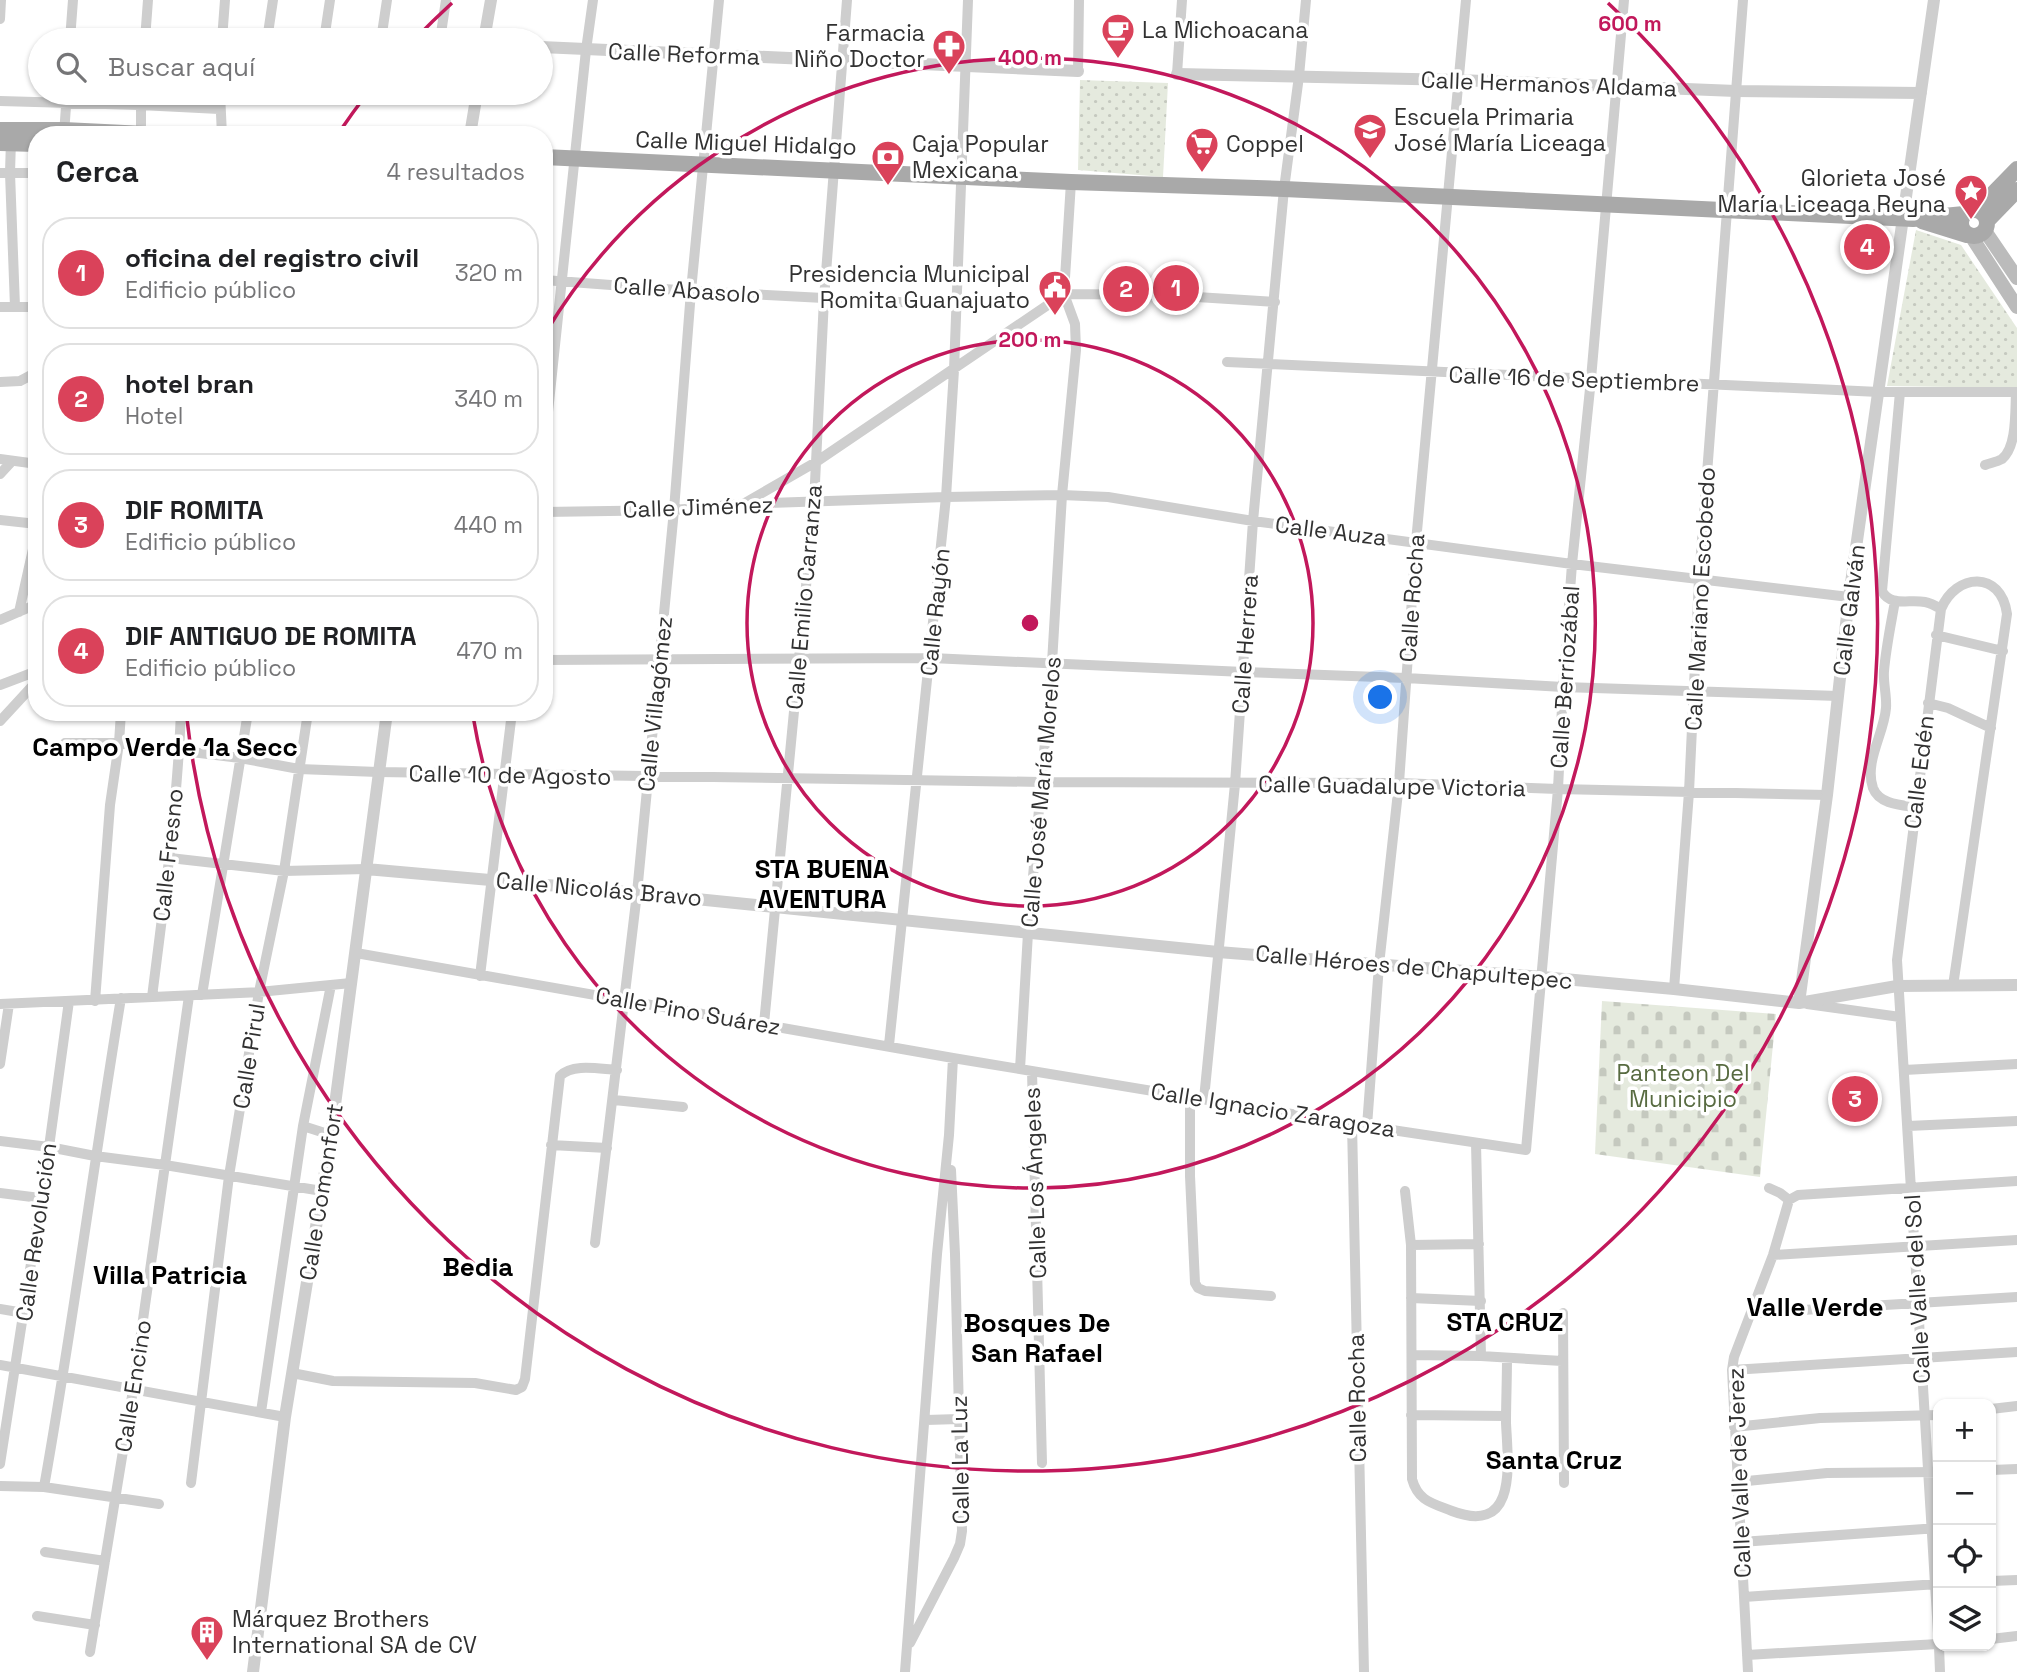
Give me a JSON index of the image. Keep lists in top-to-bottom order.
{
  "streets": {
    "main road": ["Calle Miguel Hidalgo"],
    "street": [
      "Calle Reforma",
      "Calle Hermanos Aldama",
      "Calle Abasolo",
      "Calle 16 de Septiembre",
      "Calle Jiménez",
      "Calle Auza",
      "Calle Emilio Carranza",
      "Calle Rocha",
      "Calle Mariano Escobedo",
      "Calle Galván",
      "Calle Rayón",
      "Calle Herrera",
      "Calle Berriozábal",
      "Calle Villagómez",
      "Calle Edén",
      "Calle 10 de Agosto",
      "Calle Guadalupe Victoria",
      "Calle José María Morelos",
      "Calle Fresno",
      "Calle Nicolás Bravo",
      "Calle Héroes de Chapultepec",
      "Calle Pino Suárez",
      "Calle Pirul",
      "Calle Ignacio Zaragoza",
      "Calle Los Ángeles",
      "Calle Comonfort",
      "Calle Revolución",
      "Calle Valle del Sol",
      "Calle Encino",
      "Calle La Luz",
      "Calle Valle de Jerez"
    ]
  },
  "crossings": [
    ["Calle Reforma", "Calle Emilio Carranza"],
    ["Calle Reforma", "Calle Rayón"],
    ["Calle Reforma", "Calle Villagómez"],
    ["Calle Hermanos Aldama", "Calle Rocha"],
    ["Calle Hermanos Aldama", "Calle Mariano Escobedo"],
    ["Calle Hermanos Aldama", "Calle Galván"],
    ["Calle Hermanos Aldama", "Calle Herrera"],
    ["Calle Hermanos Aldama", "Calle Berriozábal"],
    ["Calle Miguel Hidalgo", "Calle Emilio Carranza"],
    ["Calle Miguel Hidalgo", "Calle Rocha"],
    ["Calle Miguel Hidalgo", "Calle Mariano Escobedo"],
    ["Calle Miguel Hidalgo", "Calle Galván"],
    ["Calle Miguel Hidalgo", "Calle Rayón"],
    ["Calle Miguel Hidalgo", "Calle Herrera"],
    ["Calle Miguel Hidalgo", "Calle Berriozábal"],
    ["Calle Miguel Hidalgo", "Calle Villagómez"],
    ["Calle Miguel Hidalgo", "Calle José María Morelos"],
    ["Calle Abasolo", "Calle Emilio Carranza"],
    ["Calle Abasolo", "Calle Rayón"],
    ["Calle Abasolo", "Calle Villagómez"],
    ["Calle 16 de Septiembre", "Calle Rocha"],
    ["Calle 16 de Septiembre", "Calle Mariano Escobedo"],
    ["Calle 16 de Septiembre", "Calle Galván"],
    ["Calle 16 de Septiembre", "Calle Herrera"],
    ["Calle 16 de Septiembre", "Calle Berriozábal"],
    ["Calle Jiménez", "Calle Auza"],
    ["Calle Jiménez", "Calle Emilio Carranza"],
    ["Calle Jiménez", "Calle Rayón"],
    ["Calle Jiménez", "Calle Villagómez"],
    ["Calle Jiménez", "Calle José María Morelos"],
    ["Calle Auza", "Calle Rocha"],
    ["Calle Auza", "Calle Mariano Escobedo"],
    ["Calle Auza", "Calle Galván"],
    ["Calle Auza", "Calle Herrera"],
    ["Calle Auza", "Calle Berriozábal"],
    ["Calle Auza", "Calle José María Morelos"],
    ["Calle Emilio Carranza", "Calle 10 de Agosto"],
    ["Calle Emilio Carranza", "Calle Nicolás Bravo"],
    ["Calle Emilio Carranza", "Calle Pino Suárez"],
    ["Calle Rocha", "Calle Guadalupe Victoria"],
    ["Calle Rocha", "Calle Héroes de Chapultepec"],
    ["Calle Rocha", "Calle Ignacio Zaragoza"],
    ["Calle Mariano Escobedo", "Calle Guadalupe Victoria"],
    ["Calle Mariano Escobedo", "Calle Héroes de Chapultepec"],
    ["Calle Galván", "Calle Guadalupe Victoria"],
    ["Calle Galván", "Calle Héroes de Chapultepec"],
    ["Calle Rayón", "Calle 10 de Agosto"],
    ["Calle Rayón", "Calle Nicolás Bravo"],
    ["Calle Rayón", "Calle Pino Suárez"],
    ["Calle Herrera", "Calle Guadalupe Victoria"],
    ["Calle Herrera", "Calle Héroes de Chapultepec"],
    ["Calle Herrera", "Calle Ignacio Zaragoza"],
    ["Calle Berriozábal", "Calle Guadalupe Victoria"],
    ["Calle Berriozábal", "Calle Héroes de Chapultepec"],
    ["Calle Berriozábal", "Calle Ignacio Zaragoza"],
    ["Calle Villagómez", "Calle 10 de Agosto"],
    ["Calle Villagómez", "Calle Nicolás Bravo"],
    ["Calle Villagómez", "Calle Pino Suárez"],
    ["Calle Edén", "Calle Héroes de Chapultepec"],
    ["Calle Edén", "Calle Valle del Sol"],
    ["Calle 10 de Agosto", "Calle Guadalupe Victoria"],
    ["Calle 10 de Agosto", "Calle José María Morelos"],
    ["Calle 10 de Agosto", "Calle Fresno"],
    ["Calle 10 de Agosto", "Calle Pirul"],
    ["Calle 10 de Agosto", "Calle Comonfort"],
    ["Calle Guadalupe Victoria", "Calle José María Morelos"],
    ["Calle José María Morelos", "Calle Nicolás Bravo"],
    ["Calle José María Morelos", "Calle Héroes de Chapultepec"],
    ["Calle José María Morelos", "Calle Pino Suárez"],
    ["Calle José María Morelos", "Calle Ignacio Zaragoza"],
    ["Calle Fresno", "Calle Nicolás Bravo"],
    ["Calle Nicolás Bravo", "Calle Héroes de Chapultepec"],
    ["Calle Nicolás Bravo", "Calle Pirul"],
    ["Calle Nicolás Bravo", "Calle Comonfort"],
    ["Calle Héroes de Chapultepec", "Calle Valle del Sol"],
    ["Calle Pino Suárez", "Calle Ignacio Zaragoza"],
    ["Calle Pino Suárez", "Calle Comonfort"],
    ["Calle Pino Suárez", "Calle La Luz"],
    ["Calle Ignacio Zaragoza", "Calle Los Ángeles"]
  ],
  "districts": [
    "Campo Verde 1a Secc",
    "STA BUENA AVENTURA",
    "Bedia",
    "Villa Patricia",
    "Valle Verde",
    "STA CRUZ",
    "Bosques De San Rafael",
    "Santa Cruz"
  ],
  "parks": ["Panteon Del Municipio"],
  "places": {
    "cafe": ["La Michoacana"],
    "pharmacy": ["Farmacia Niño Doctor"],
    "school or university": ["Escuela Primaria José María Liceaga"],
    "supermarket": ["Coppel"],
    "bank": ["Caja Popular Mexicana"],
    "place": ["Glorieta José María Liceaga Reyna"],
    "public building": ["Presidencia Municipal Romita Guanajuato"],
    "building": ["Márquez Brothers International SA de CV"]
  },
  "page": {
    "search": "Buscar aquí",
    "heading": ["Cerca", "4 resultados"],
    "list": [
      {
        "mark": "1",
        "name": "oficina del registro civil",
        "note": "Edificio público",
        "value": "320 m"
      },
      {
        "mark": "2",
        "name": "hotel bran",
        "note": "Hotel",
        "value": "340 m"
      },
      {
        "mark": "3",
        "name": "DIF ROMITA",
        "note": "Edificio público",
        "value": "440 m"
      },
      {
        "mark": "4",
        "name": "DIF ANTIGUO DE ROMITA",
        "note": "Edificio público",
        "value": "470 m"
      }
    ],
    "pins": [
      "4",
      "1",
      "2",
      "3"
    ],
    "map_buttons": ["+", "−"]
  },
  "rings": ["600 m", "400 m", "200 m"]
}
